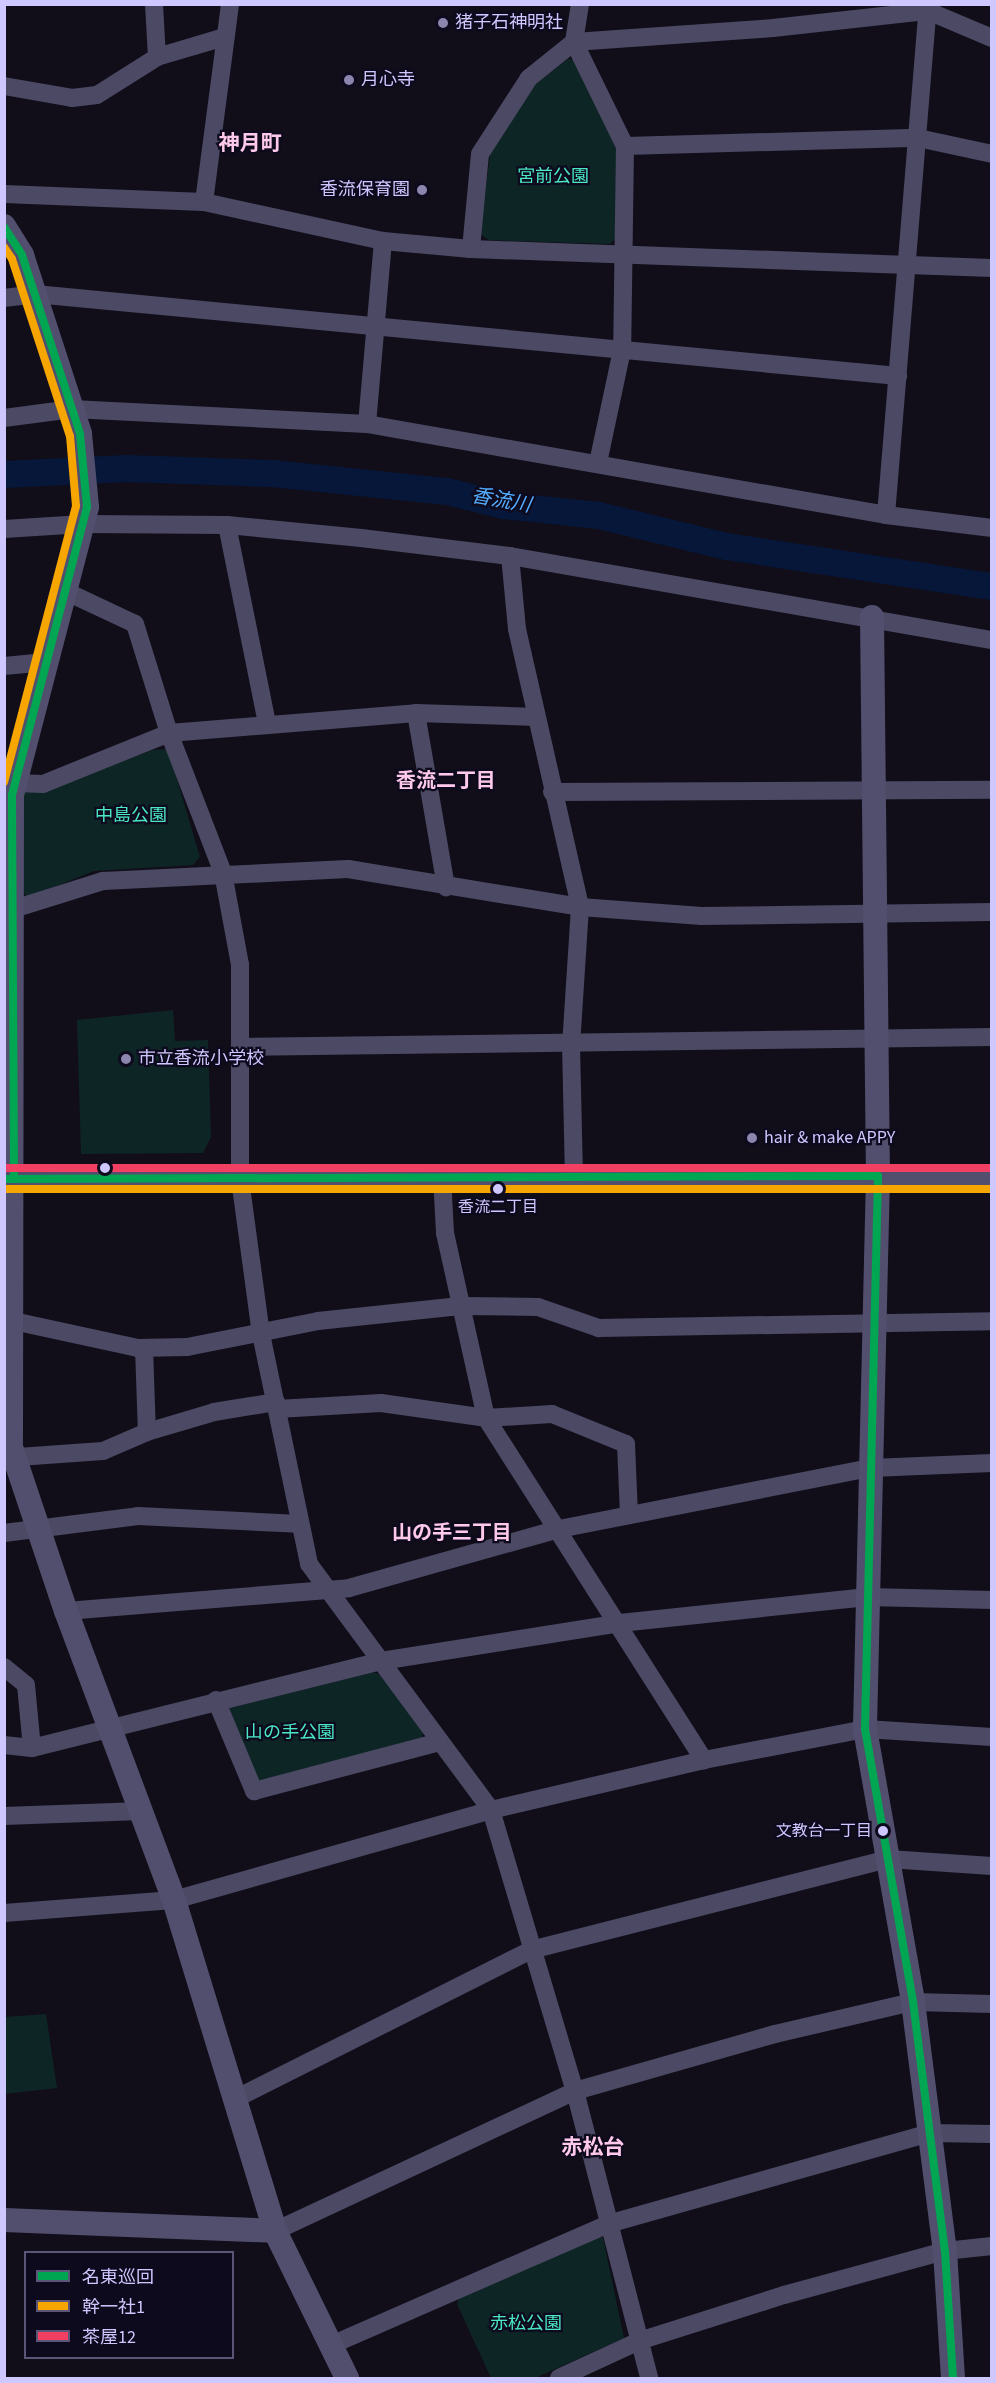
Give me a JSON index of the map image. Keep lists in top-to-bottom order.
{
  "districts": [
    "神月町",
    "香流二丁目",
    "山の手三丁目",
    "赤松台"
  ],
  "water": ["香流川"],
  "parks": [
    "宮前公園",
    "中島公園",
    "山の手公園",
    "赤松公園"
  ],
  "places": [
    "猪子石神明社",
    "月心寺",
    "香流保育園",
    "市立香流小学校",
    "hair & make APPY",
    "香流二丁目",
    "文教台一丁目"
  ],
  "lines": ["transit line 名東巡回", "transit line 幹一社1", "transit line 茶屋12"],
  "legend": ["名東巡回", "幹一社1", "茶屋12"]
}
